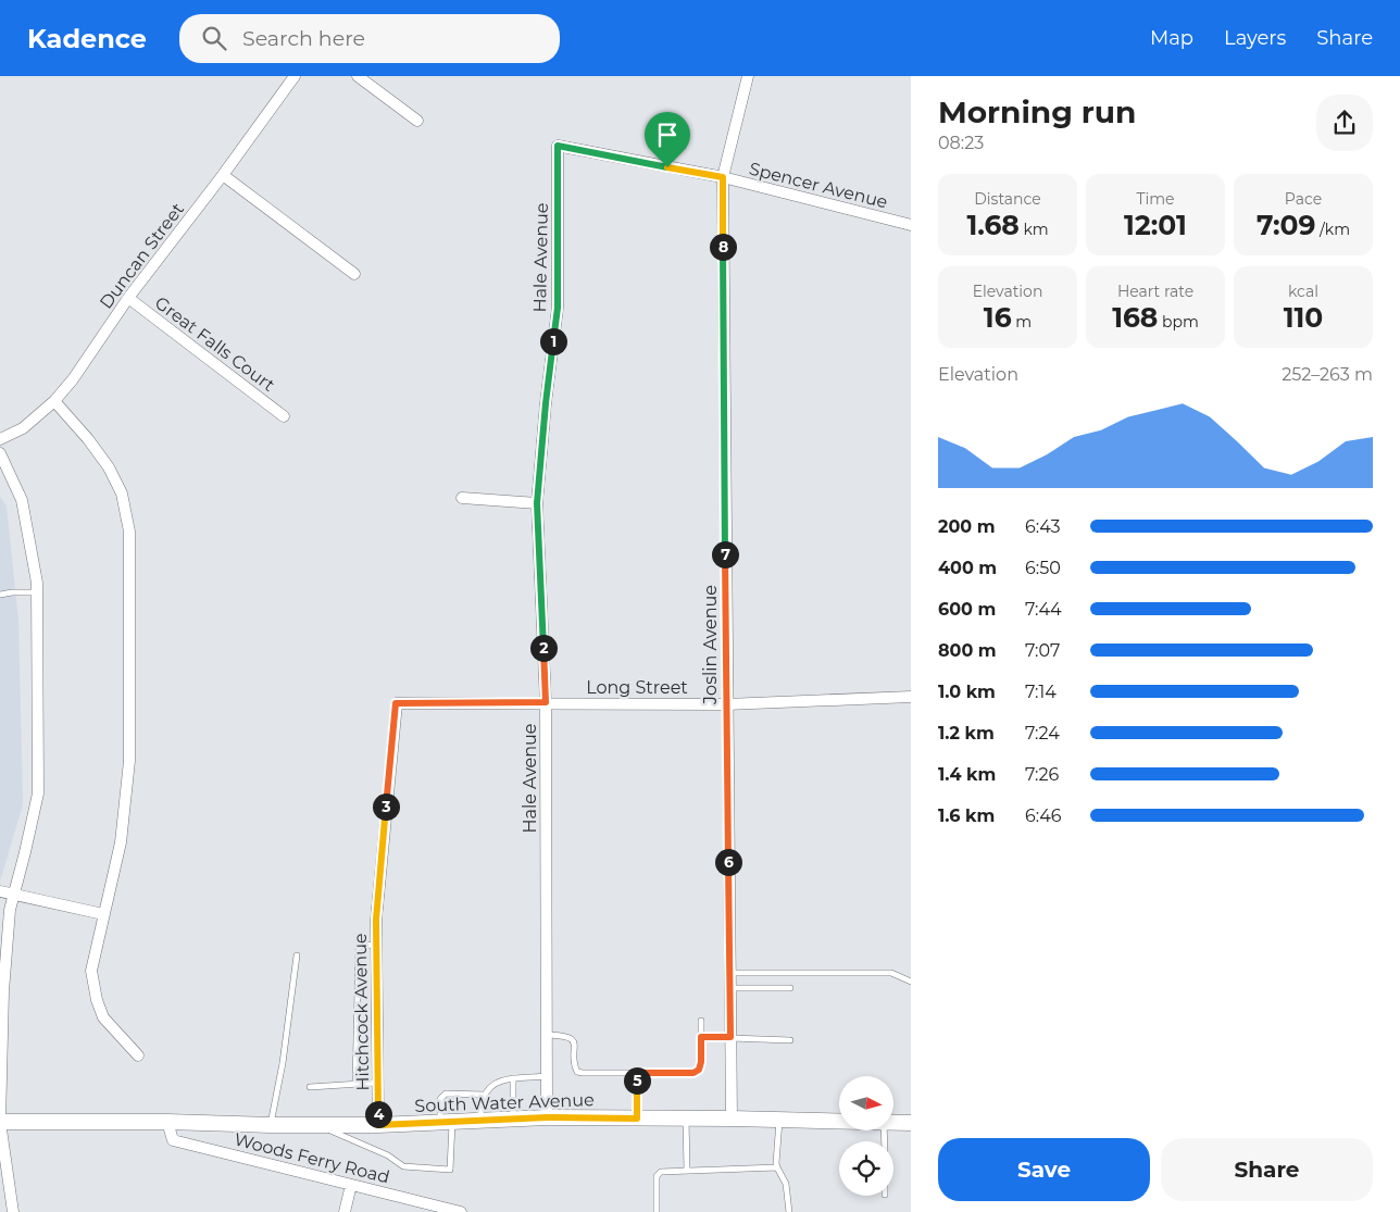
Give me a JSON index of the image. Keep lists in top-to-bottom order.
{
  "streets": {
    "main road": ["South Water Avenue"],
    "street": [
      "Spencer Avenue",
      "Duncan Street",
      "Hale Avenue",
      "Great Falls Court",
      "Joslin Avenue",
      "Long Street",
      "Hitchcock Avenue",
      "Woods Ferry Road"
    ]
  },
  "crossings": [
    ["Spencer Avenue", "Hale Avenue"],
    ["Spencer Avenue", "Joslin Avenue"],
    ["Duncan Street", "Great Falls Court"],
    ["Hale Avenue", "Long Street"],
    ["Hale Avenue", "South Water Avenue"],
    ["Joslin Avenue", "Long Street"],
    ["Joslin Avenue", "South Water Avenue"],
    ["Long Street", "Hitchcock Avenue"],
    ["Hitchcock Avenue", "South Water Avenue"],
    ["South Water Avenue", "Woods Ferry Road"]
  ],
  "north": "right",
  "page": {
    "header": "Kadence",
    "search": "Search here",
    "nav": ["Map", "Layers", "Share"],
    "heading": ["Morning run", "08:23"],
    "stats": [
      ["Distance", "1.68 km"],
      ["Time", "12:01"],
      ["Pace", "7:09 /km"],
      ["Elevation", "16 m"],
      ["Heart rate", "168 bpm"],
      ["kcal", "110"]
    ],
    "pins": [
      "8",
      "1",
      "7",
      "2",
      "3",
      "6",
      "5",
      "4"
    ],
    "chart": ["Elevation", "252–263 m"],
    "list": [
      {
        "name": "200 m",
        "note": "6:43"
      },
      {
        "name": "400 m",
        "note": "6:50"
      },
      {
        "name": "600 m",
        "note": "7:44"
      },
      {
        "name": "800 m",
        "note": "7:07"
      },
      {
        "name": "1.0 km",
        "note": "7:14"
      },
      {
        "name": "1.2 km",
        "note": "7:24"
      },
      {
        "name": "1.4 km",
        "note": "7:26"
      },
      {
        "name": "1.6 km",
        "note": "6:46"
      }
    ],
    "buttons": ["Save", "Share"]
  }
}
